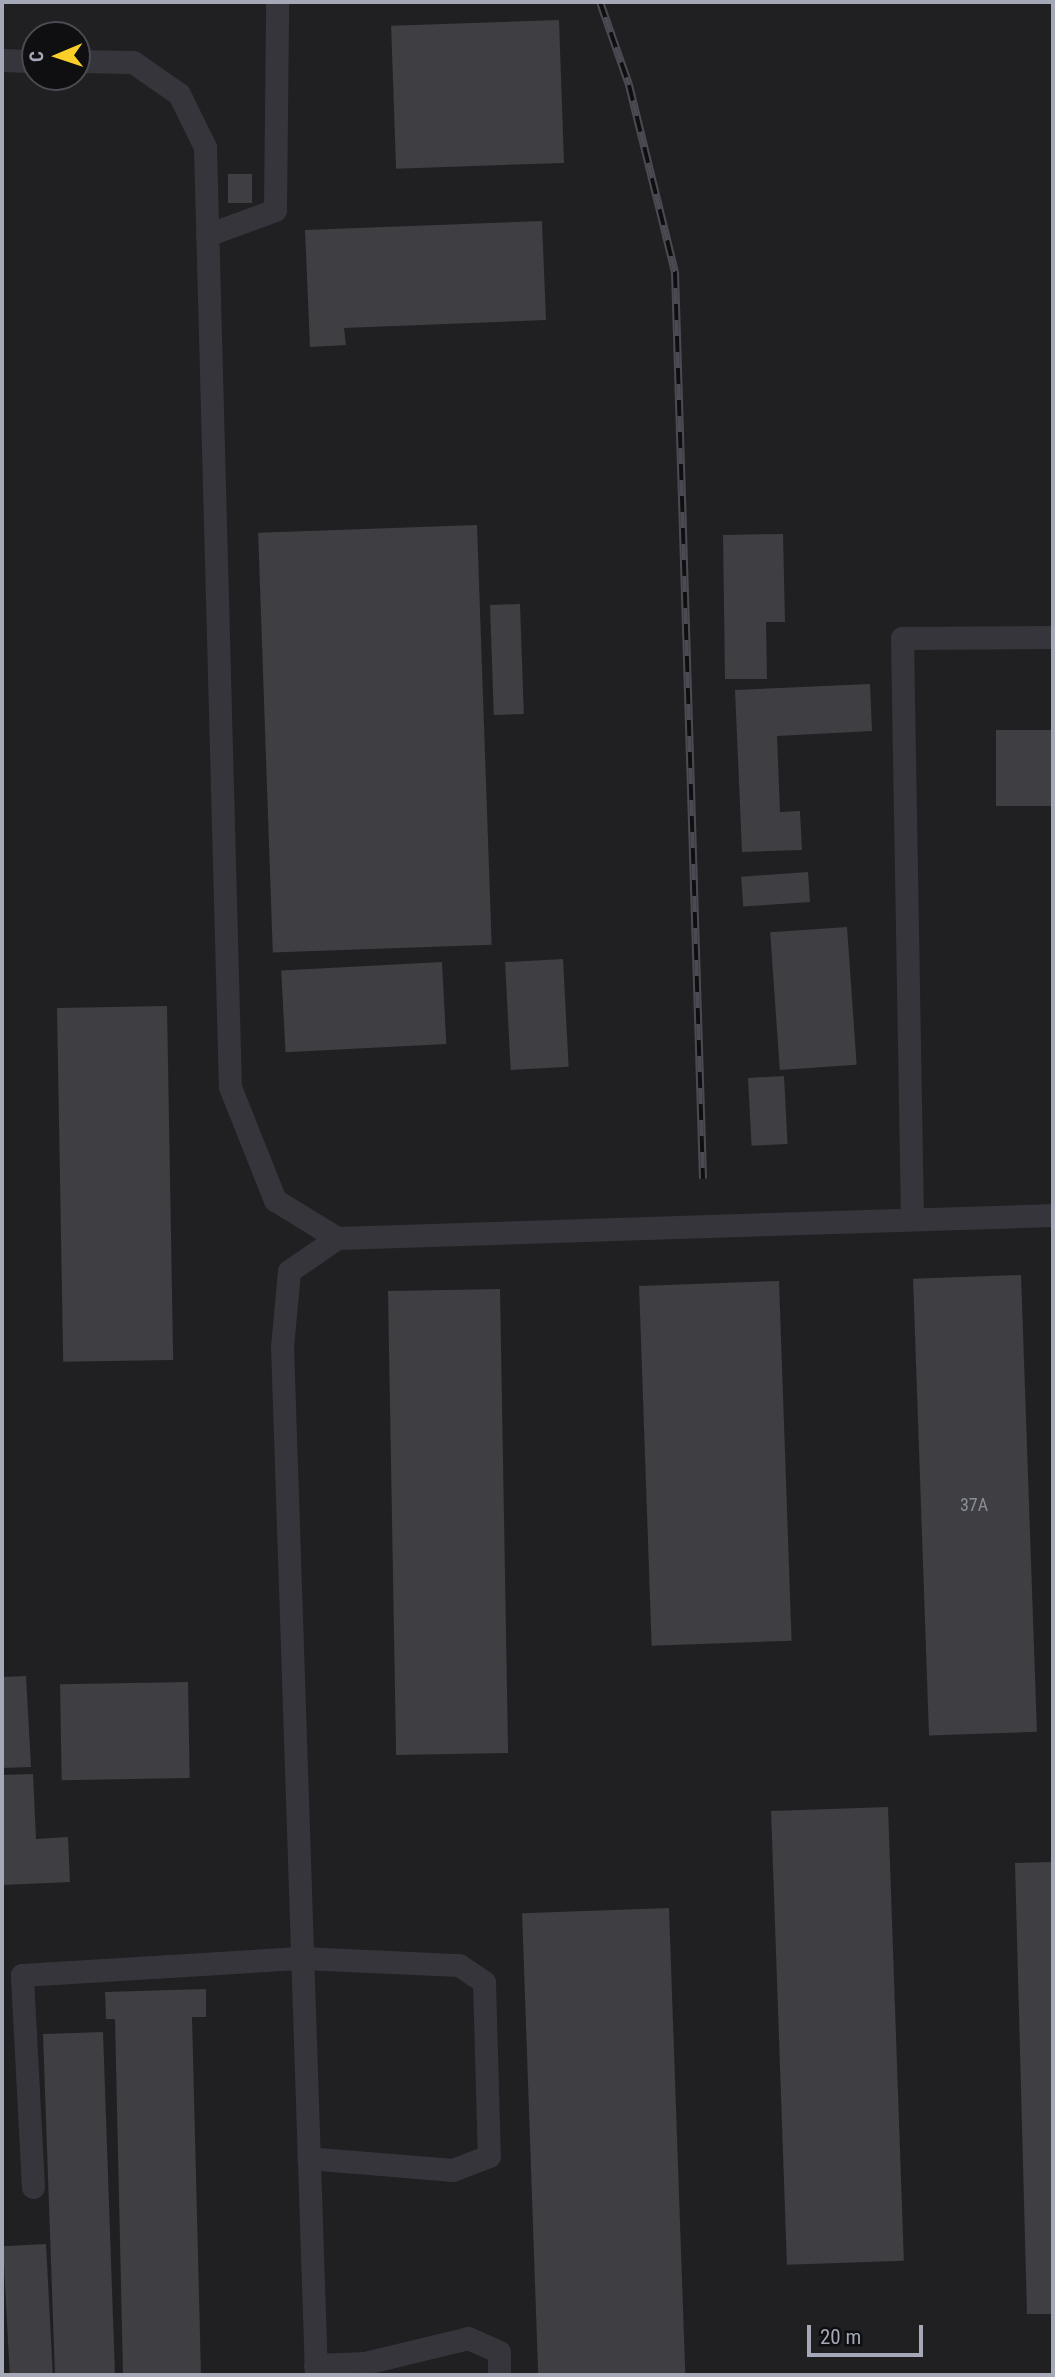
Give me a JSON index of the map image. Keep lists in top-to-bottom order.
{
  "house_numbers": ["37А"],
  "scale_bar": "20 m",
  "north": "left"
}
